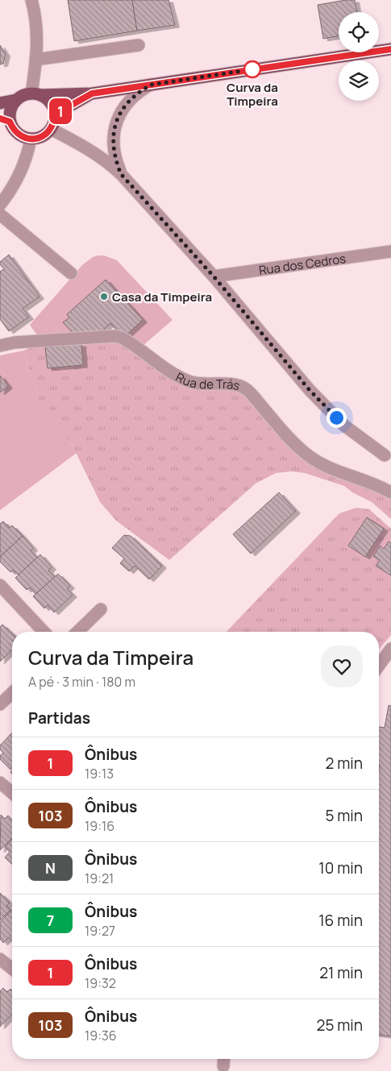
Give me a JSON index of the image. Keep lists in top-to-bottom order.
{
  "streets": {
    "street": ["Rua dos Cedros", "Rua de Trás"]
  },
  "places": ["Curva da Timpeira", "Casa da Timpeira"],
  "lines": ["bus line 1"],
  "page": {
    "on_map": "1",
    "heading": [
      ["Curva da Timpeira", "A pé · 3 min · 180 m"],
      "Partidas"
    ],
    "list": [
      {
        "mark": "1",
        "name": "Ônibus",
        "note": "19:13",
        "value": "2 min"
      },
      {
        "mark": "103",
        "name": "Ônibus",
        "note": "19:16",
        "value": "5 min"
      },
      {
        "mark": "N",
        "name": "Ônibus",
        "note": "19:21",
        "value": "10 min"
      },
      {
        "mark": "7",
        "name": "Ônibus",
        "note": "19:27",
        "value": "16 min"
      },
      {
        "mark": "1",
        "name": "Ônibus",
        "note": "19:32",
        "value": "21 min"
      },
      {
        "mark": "103",
        "name": "Ônibus",
        "note": "19:36",
        "value": "25 min"
      }
    ]
  }
}
